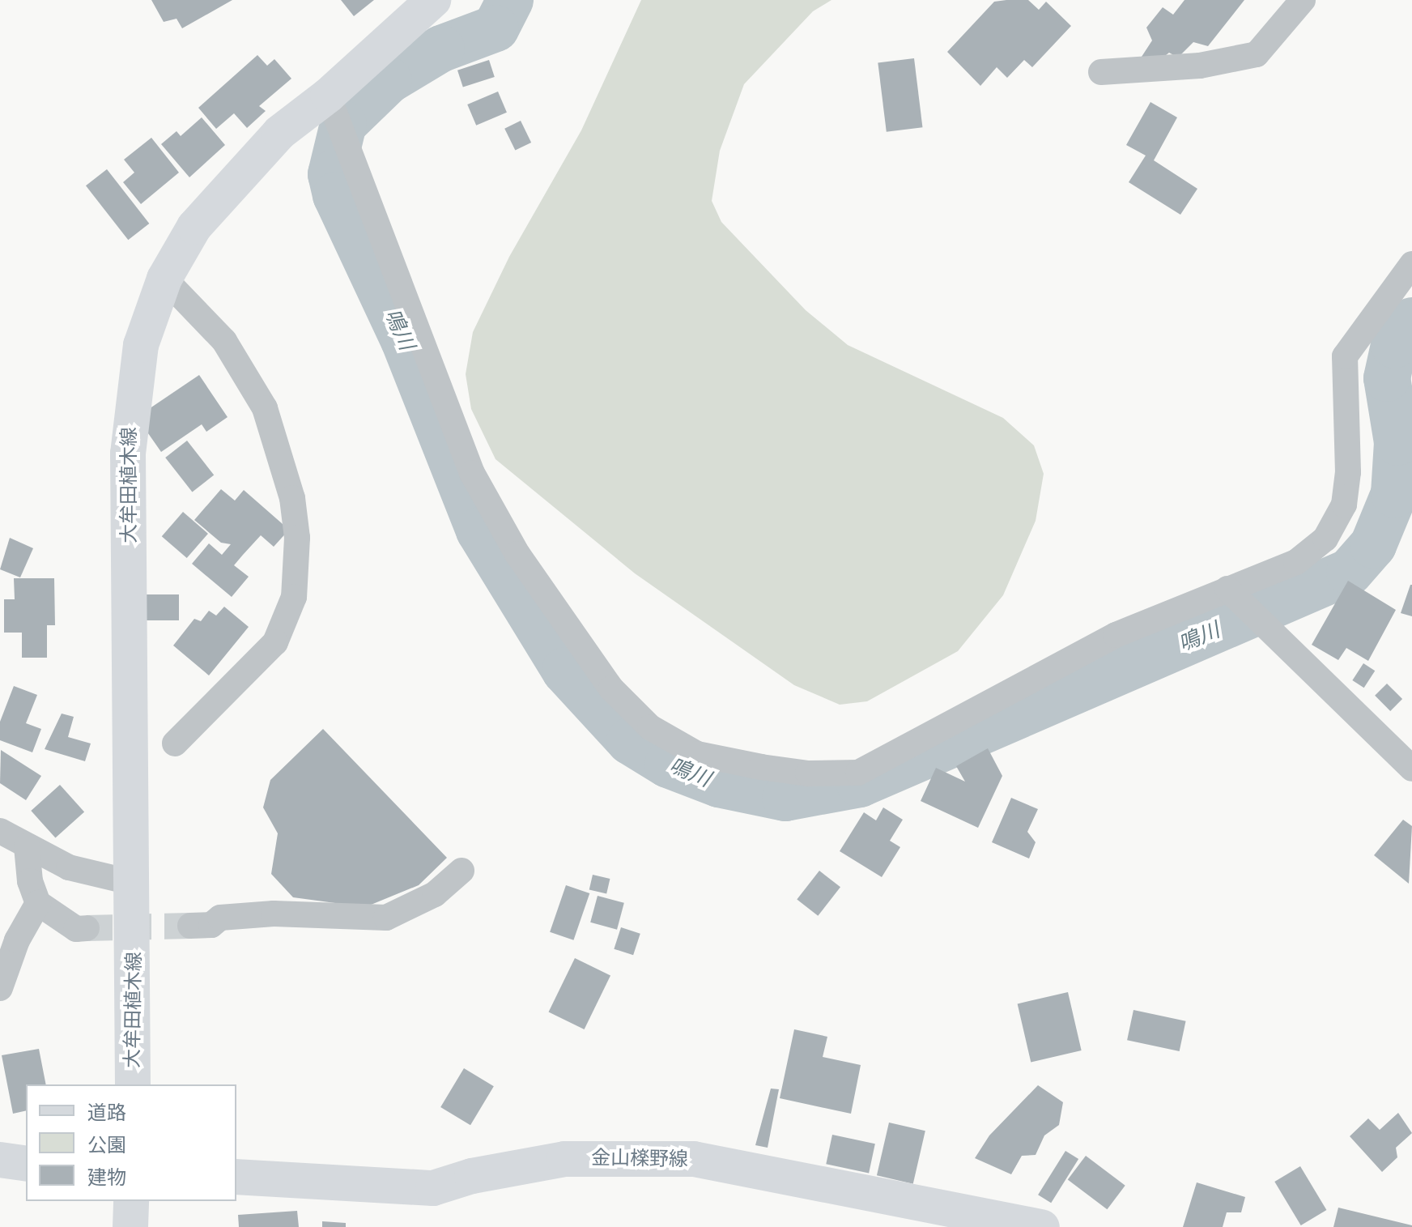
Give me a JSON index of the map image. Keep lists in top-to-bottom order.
{
  "streets": {
    "main road": ["大牟田植木線", "金山檪野線"]
  },
  "water": ["鳴川"],
  "legend": ["道路", "公園", "建物"]
}
